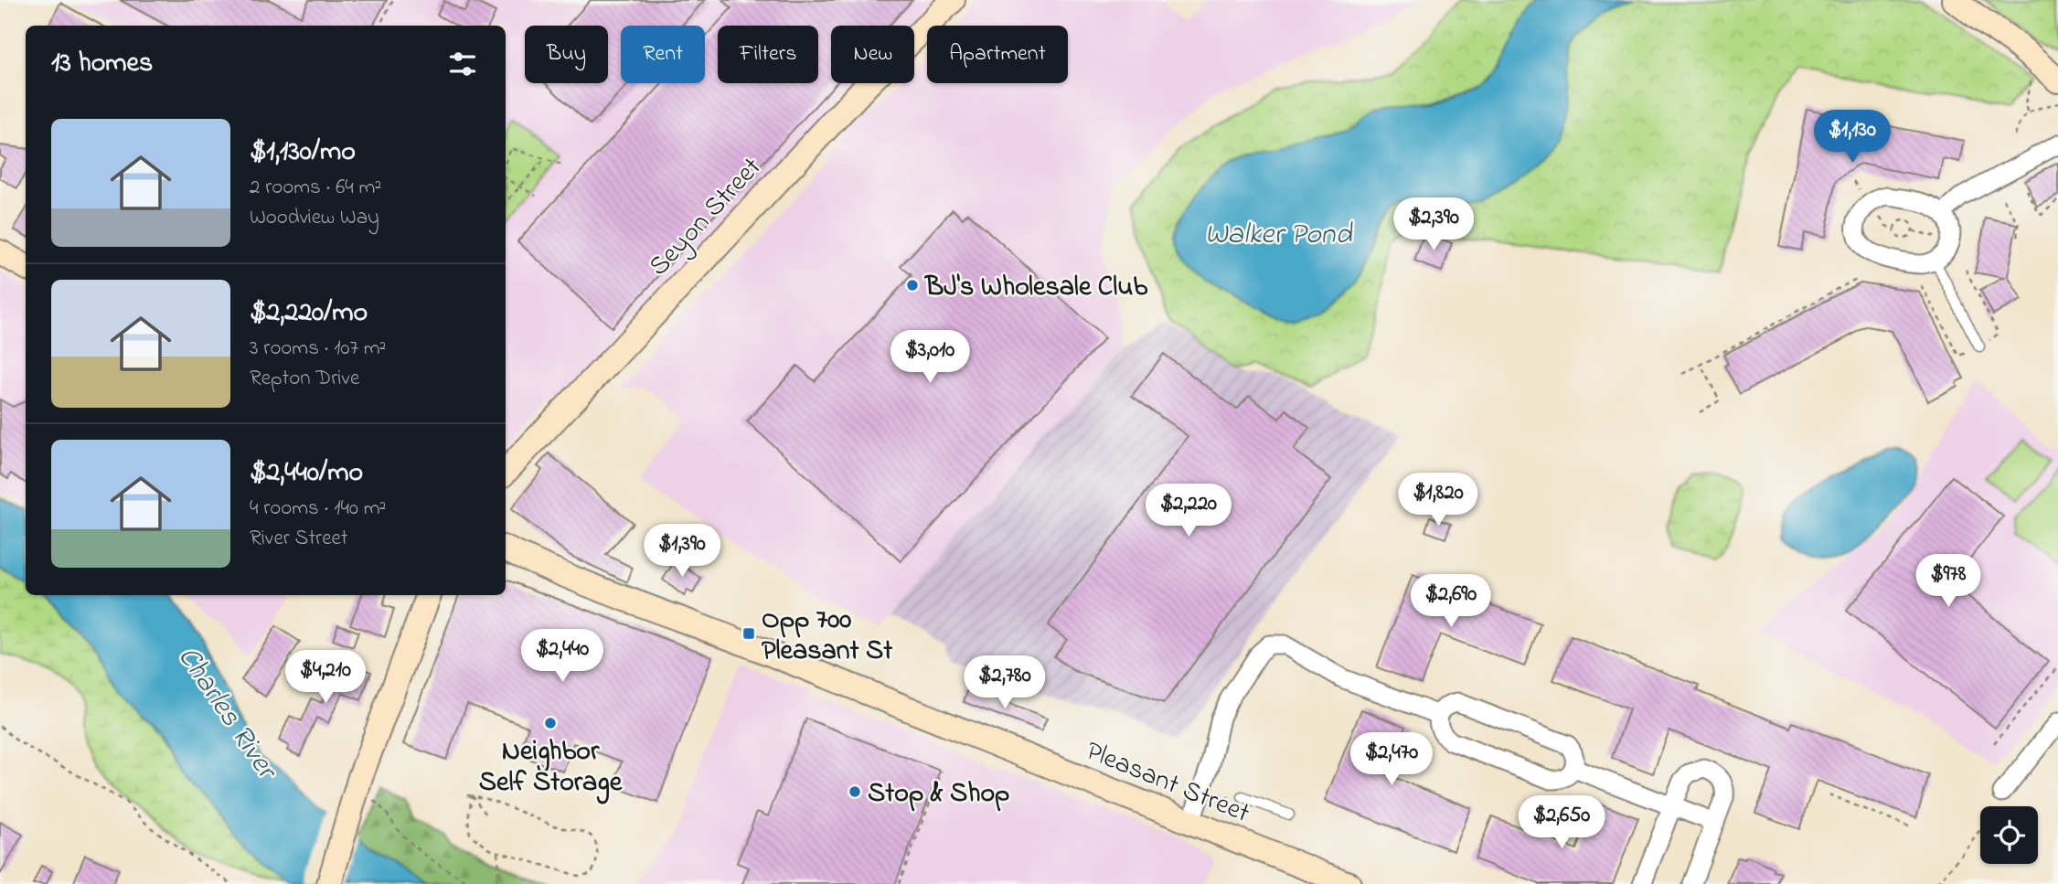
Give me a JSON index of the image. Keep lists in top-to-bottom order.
{
  "streets": {
    "street": ["Seyon Street", "Pleasant Street"]
  },
  "water": ["Walker Pond", "Charles River"],
  "places": {
    "other": ["BJ's Wholesale Club", "Neighbor Self Storage", "Stop & Shop"],
    "transit": ["Opp 700 Pleasant St"]
  },
  "page": {
    "chip": [
      "Buy",
      "Rent",
      "Filters",
      "New",
      "Apartment"
    ],
    "heading": "13 homes",
    "list": [
      {
        "name": "$1,130/mo",
        "note": "2 rooms · 64 m² · Woodview Way"
      },
      {
        "name": "$2,220/mo",
        "note": "3 rooms · 107 m² · Repton Drive"
      },
      {
        "name": "$2,440/mo",
        "note": "4 rooms · 140 m² · River Street"
      }
    ],
    "price": [
      "$1,130",
      "$2,390",
      "$3,010",
      "$1,820",
      "$2,220",
      "$1,390",
      "$978",
      "$2,690",
      "$2,440",
      "$4,210",
      "$2,780",
      "$2,470",
      "$2,650"
    ]
  }
}
